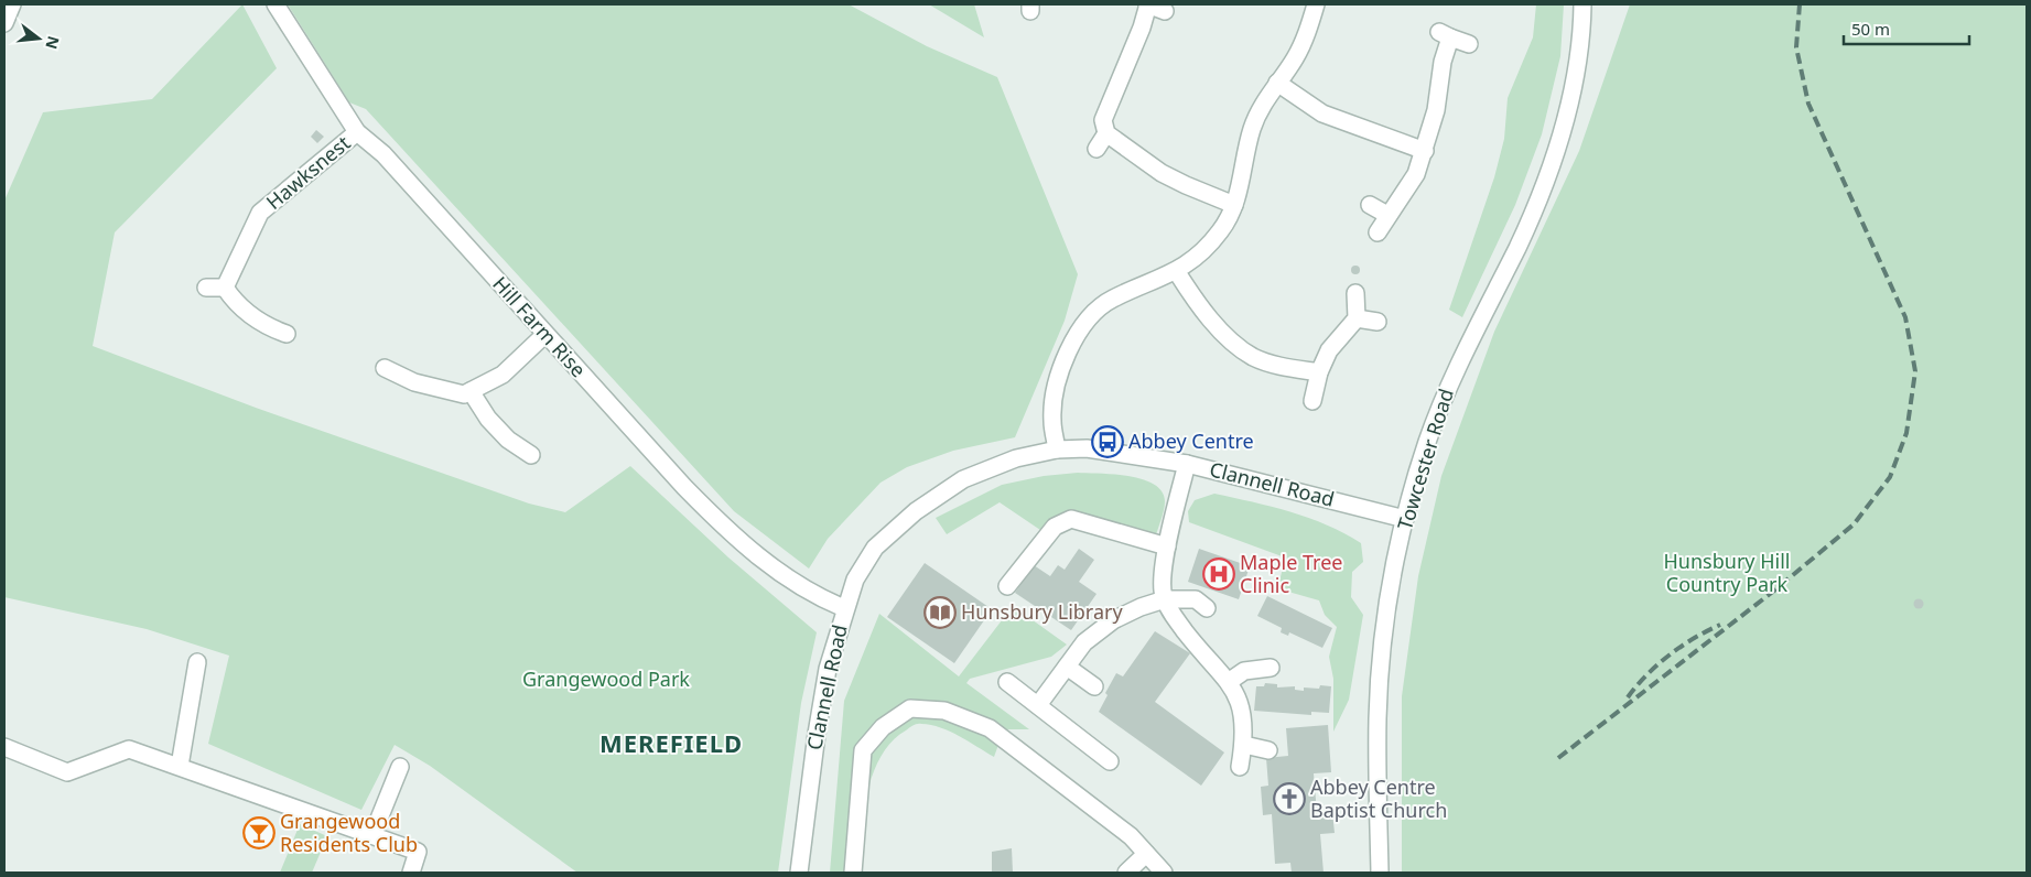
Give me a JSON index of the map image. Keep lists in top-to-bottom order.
{
  "streets": {
    "street": [
      "Hawksnest",
      "Hill Farm Rise",
      "Towcester Road",
      "Clannell Road"
    ]
  },
  "crossings": [
    ["Hawksnest", "Hill Farm Rise"],
    ["Hill Farm Rise", "Clannell Road"],
    ["Towcester Road", "Clannell Road"]
  ],
  "districts": ["MEREFIELD"],
  "parks": ["Hunsbury Hill Country Park", "Grangewood Park"],
  "places": {
    "bus stop": ["Abbey Centre"],
    "hospital": ["Maple Tree Clinic"],
    "library": ["Hunsbury Library"],
    "church": ["Abbey Centre Baptist Church"],
    "bar": ["Grangewood Residents Club"]
  },
  "scale_bar": "50 m",
  "north": "right"
}
